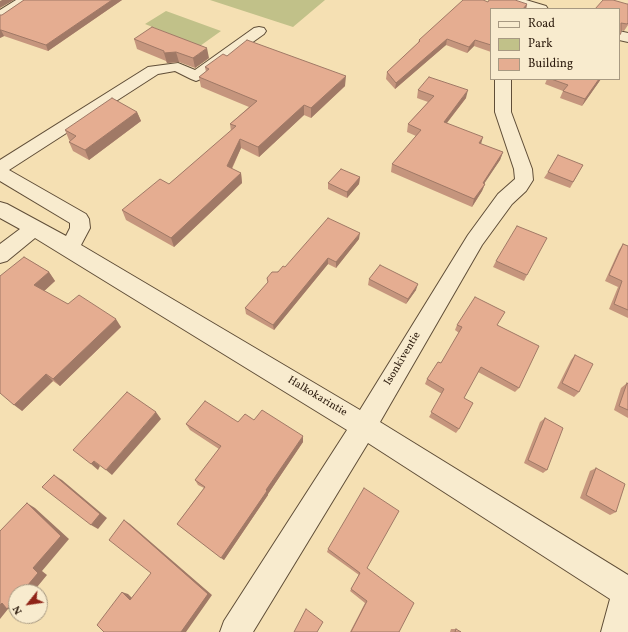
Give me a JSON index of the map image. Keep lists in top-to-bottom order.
{
  "streets": {
    "street": ["Isonkiventie", "Halkokarintie"]
  },
  "crossings": [
    ["Isonkiventie", "Halkokarintie"]
  ],
  "legend": ["Road", "Park", "Building"],
  "north": "bottom left"
}
